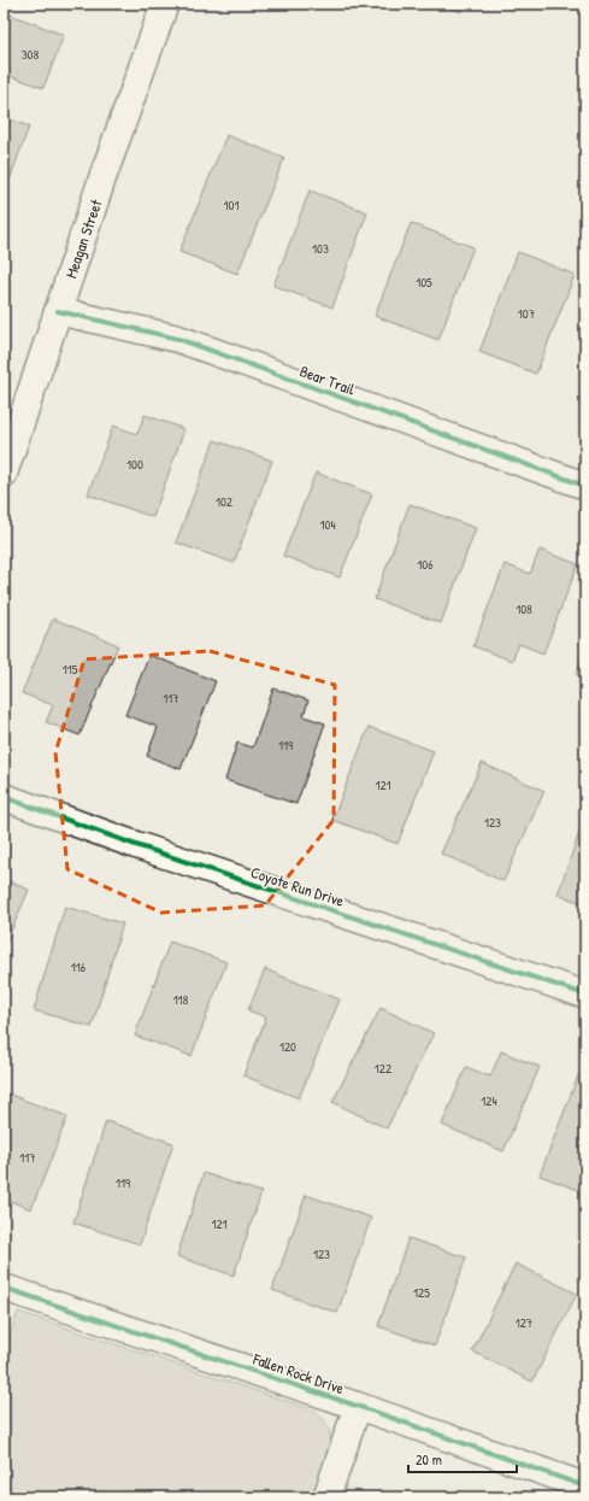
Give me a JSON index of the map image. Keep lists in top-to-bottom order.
{
  "streets": {
    "street": [
      "Meagan Street",
      "Bear Trail",
      "Coyote Run Drive",
      "Fallen Rock Drive"
    ]
  },
  "crossings": [
    ["Meagan Street", "Bear Trail"]
  ],
  "house_numbers": [
    "308",
    "101",
    "103",
    "105",
    "107",
    "100",
    "102",
    "104",
    "106",
    "108",
    "115",
    "117",
    "119",
    "121",
    "123",
    "116",
    "118",
    "120",
    "122",
    "124",
    "117",
    "119",
    "121",
    "123",
    "125",
    "127"
  ],
  "scale_bar": "20 m"
}
